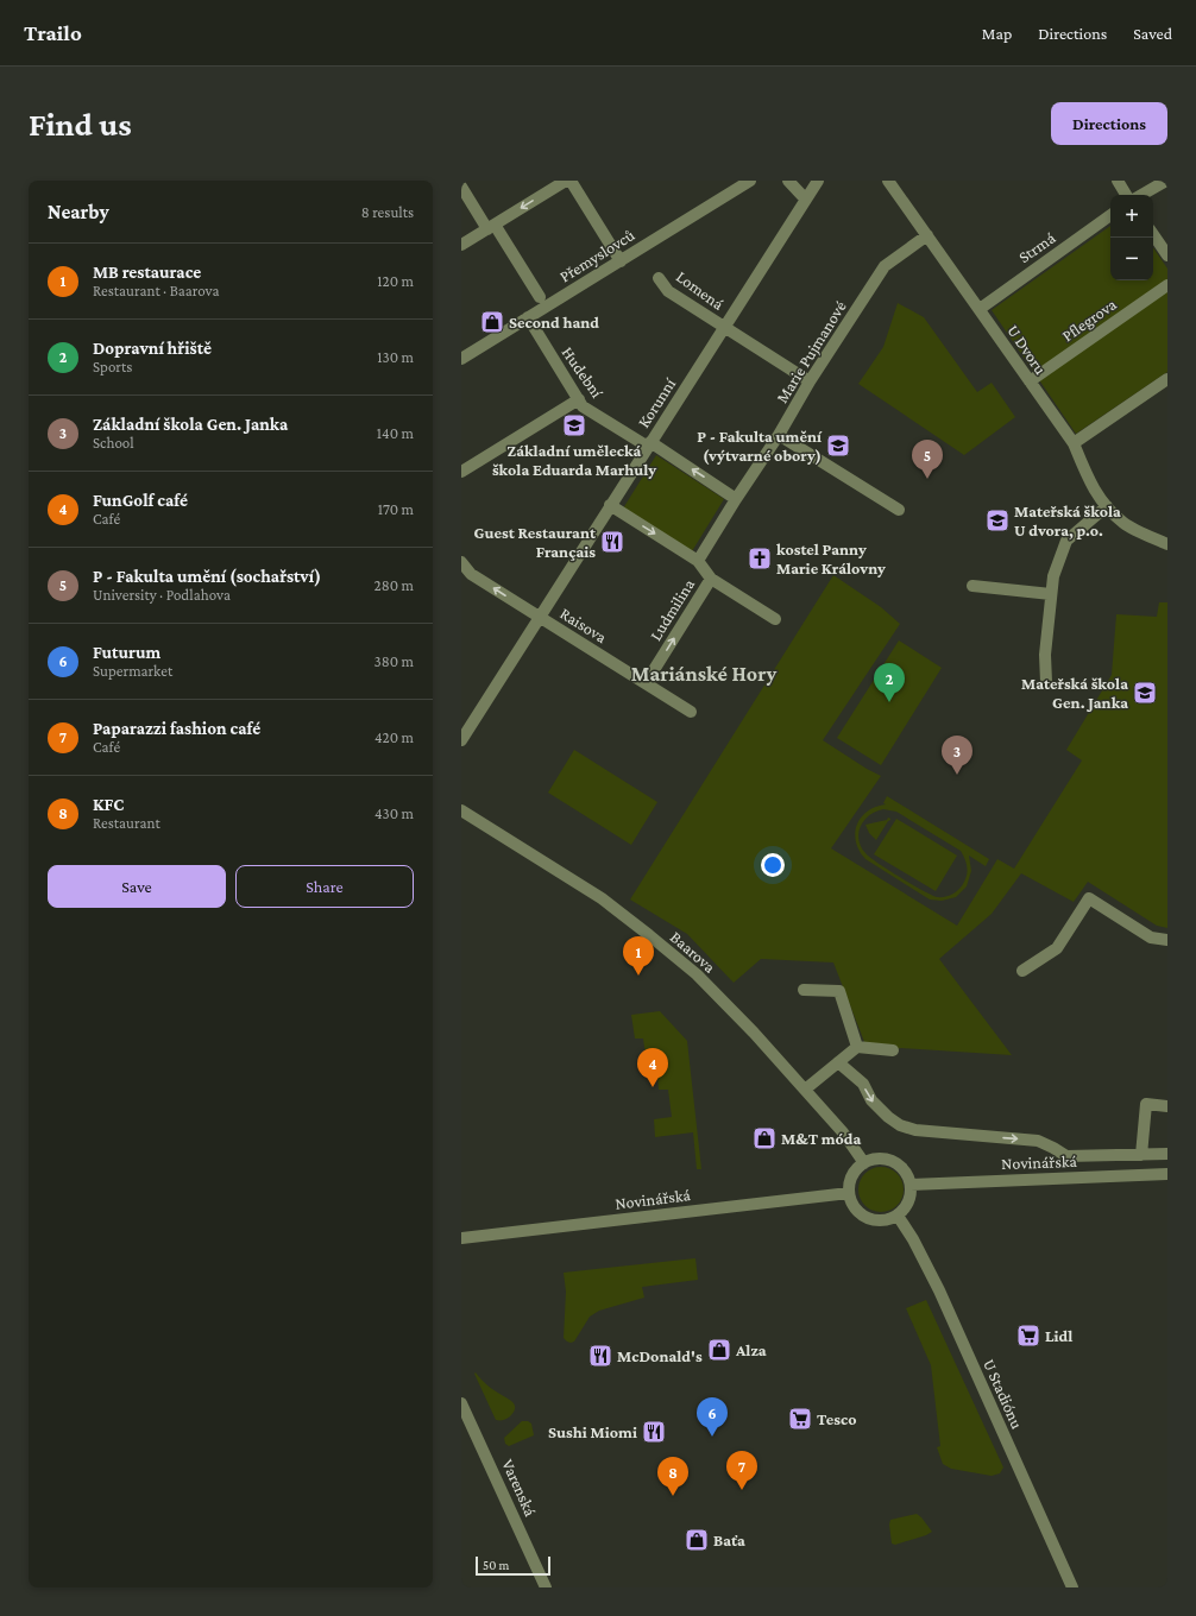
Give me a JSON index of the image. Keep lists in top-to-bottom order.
{
  "streets": {
    "street": [
      "Strmá",
      "Přemyslovců",
      "Lomená",
      "Pflegrova",
      "U Dvoru",
      "Marie Pujmanové",
      "Hudební",
      "Korunní",
      "Ludmilina",
      "Raisova",
      "Baarova",
      "Novinářská",
      "U Stadiónu",
      "Varenská"
    ]
  },
  "crossings": [
    ["Strmá", "U Dvoru"],
    ["Přemyslovců", "Hudební"],
    ["Lomená", "Marie Pujmanové"],
    ["Lomená", "Korunní"],
    ["Pflegrova", "U Dvoru"],
    ["U Dvoru", "Marie Pujmanové"],
    ["Marie Pujmanové", "Hudební"],
    ["Marie Pujmanové", "Ludmilina"],
    ["Hudební", "Korunní"],
    ["Korunní", "Ludmilina"],
    ["Korunní", "Raisova"],
    ["Ludmilina", "Raisova"],
    ["Baarova", "Novinářská"],
    ["Baarova", "U Stadiónu"],
    ["Novinářská", "U Stadiónu"]
  ],
  "one_way": ["Hudební"],
  "districts": ["Mariánské Hory"],
  "places": {
    "shop": [
      "Second hand",
      "M&T móda",
      "Alza",
      "Baťa"
    ],
    "school or university": [
      "Základní umělecká škola Eduarda Marhuly",
      "P - Fakulta umění (výtvarné obory)",
      "Mateřská škola U dvora, p.o.",
      "Mateřská škola Gen. Janka"
    ],
    "restaurant": ["Guest Restaurant Français", "McDonald's", "Sushi Miomi"],
    "church": ["kostel Panny Marie Královny"],
    "supermarket": ["Lidl", "Tesco"]
  },
  "scale_bar": "50 m",
  "page": {
    "header": "Trailo",
    "nav": ["Map", "Directions", "Saved"],
    "buttons": [
      "Directions",
      ["Save", "Share"]
    ],
    "title": "Find us",
    "heading": ["Nearby", "8 results"],
    "map_buttons": ["+", "−"],
    "list": [
      {
        "mark": "1",
        "name": "MB restaurace",
        "note": "Restaurant · Baarova",
        "value": "120 m"
      },
      {
        "mark": "2",
        "name": "Dopravní hřiště",
        "note": "Sports",
        "value": "130 m"
      },
      {
        "mark": "3",
        "name": "Základní škola Gen. Janka",
        "note": "School",
        "value": "140 m"
      },
      {
        "mark": "4",
        "name": "FunGolf café",
        "note": "Café",
        "value": "170 m"
      },
      {
        "mark": "5",
        "name": "P - Fakulta umění (sochařství)",
        "note": "University · Podlahova",
        "value": "280 m"
      },
      {
        "mark": "6",
        "name": "Futurum",
        "note": "Supermarket",
        "value": "380 m"
      },
      {
        "mark": "7",
        "name": "Paparazzi fashion café",
        "note": "Café",
        "value": "420 m"
      },
      {
        "mark": "8",
        "name": "KFC",
        "note": "Restaurant",
        "value": "430 m"
      }
    ],
    "pins": [
      "5",
      "2",
      "3",
      "1",
      "4",
      "6",
      "7",
      "8"
    ],
    "scale": "50 m"
  }
}
